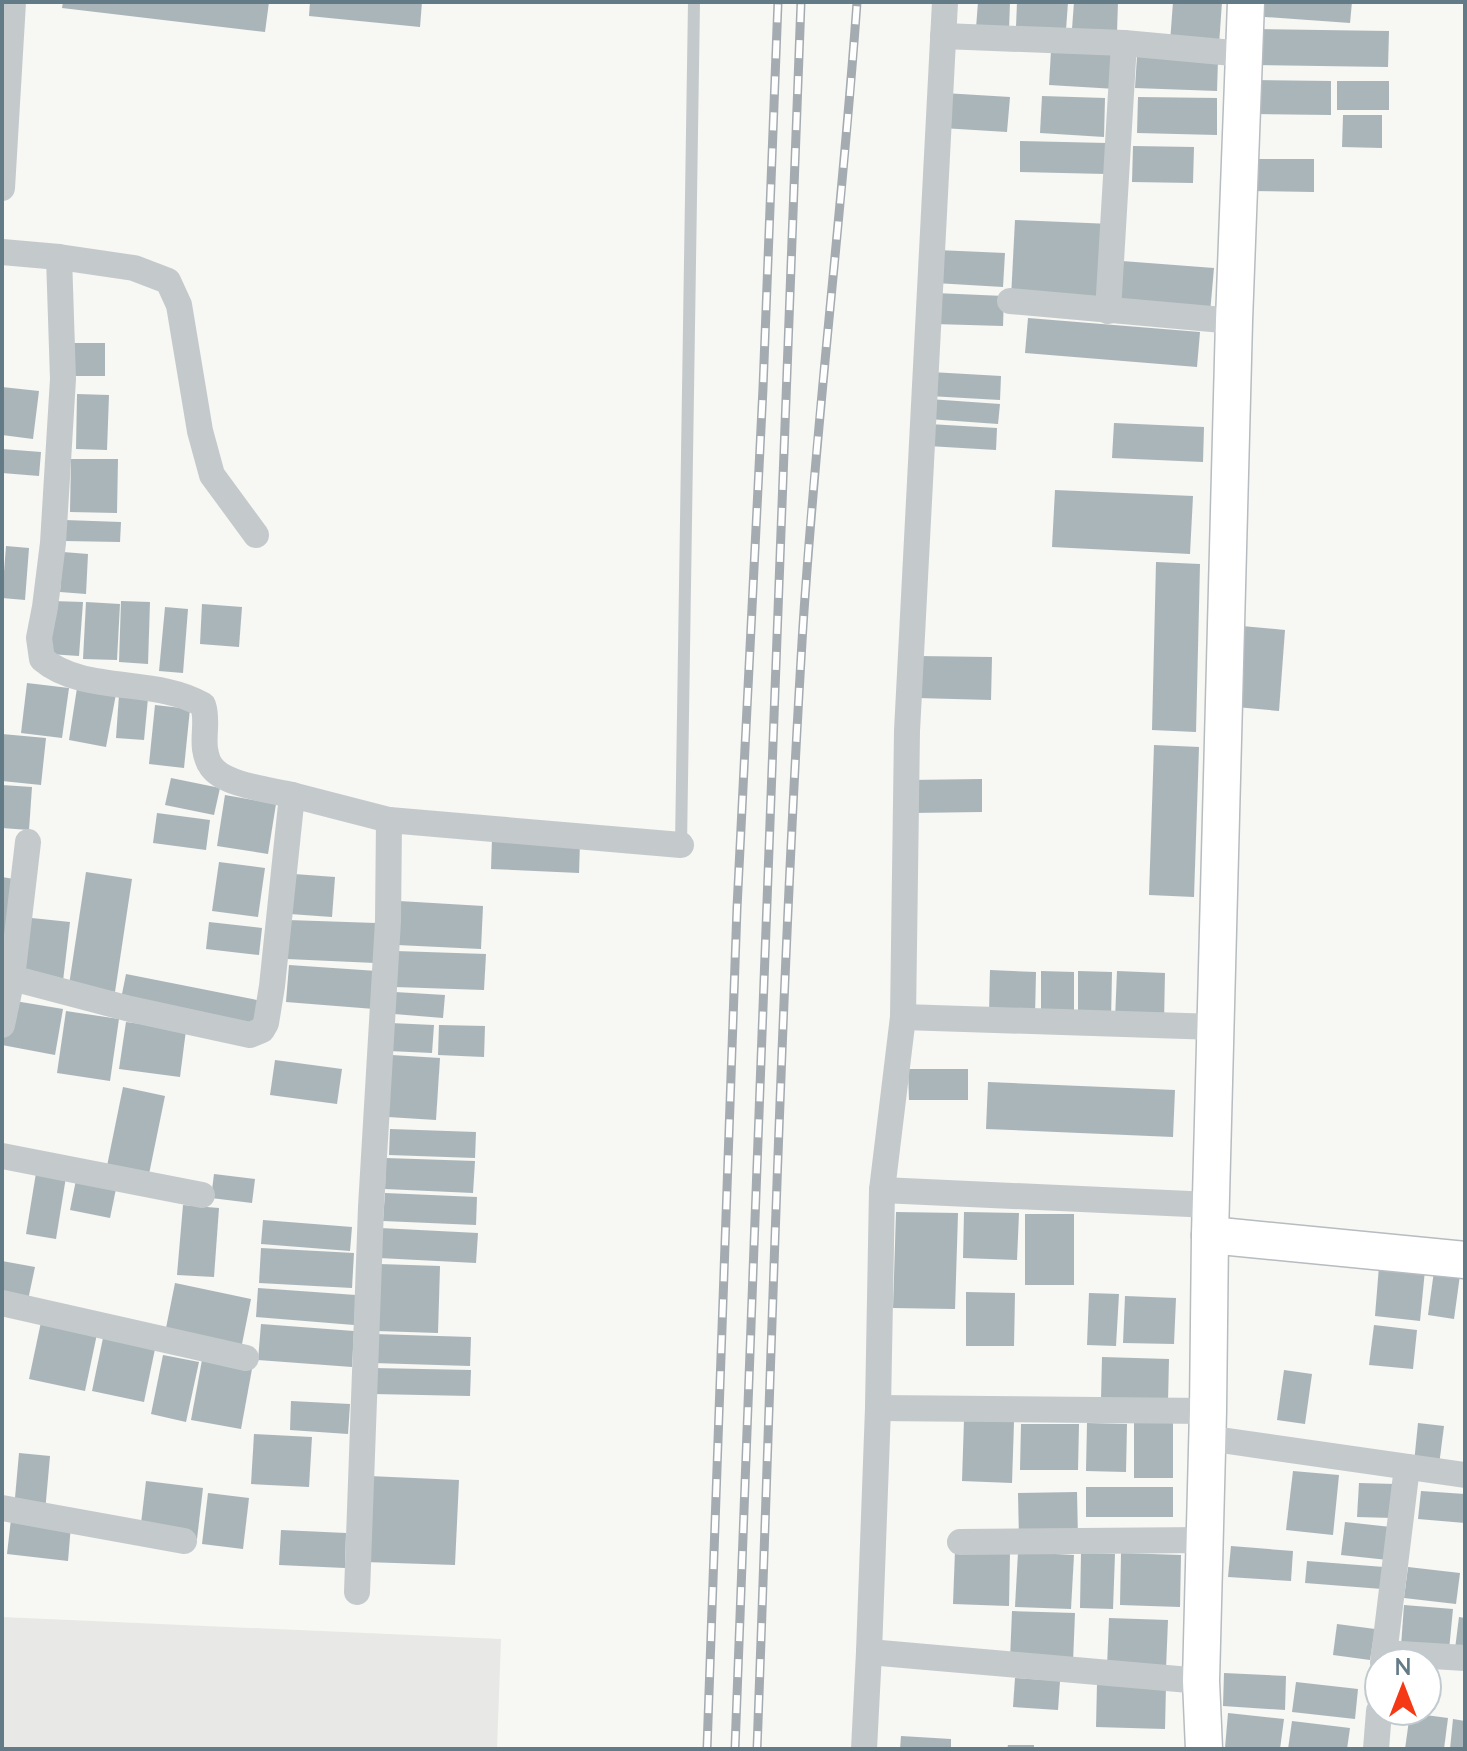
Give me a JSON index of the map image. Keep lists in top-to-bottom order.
{
  "north": "top"
}
